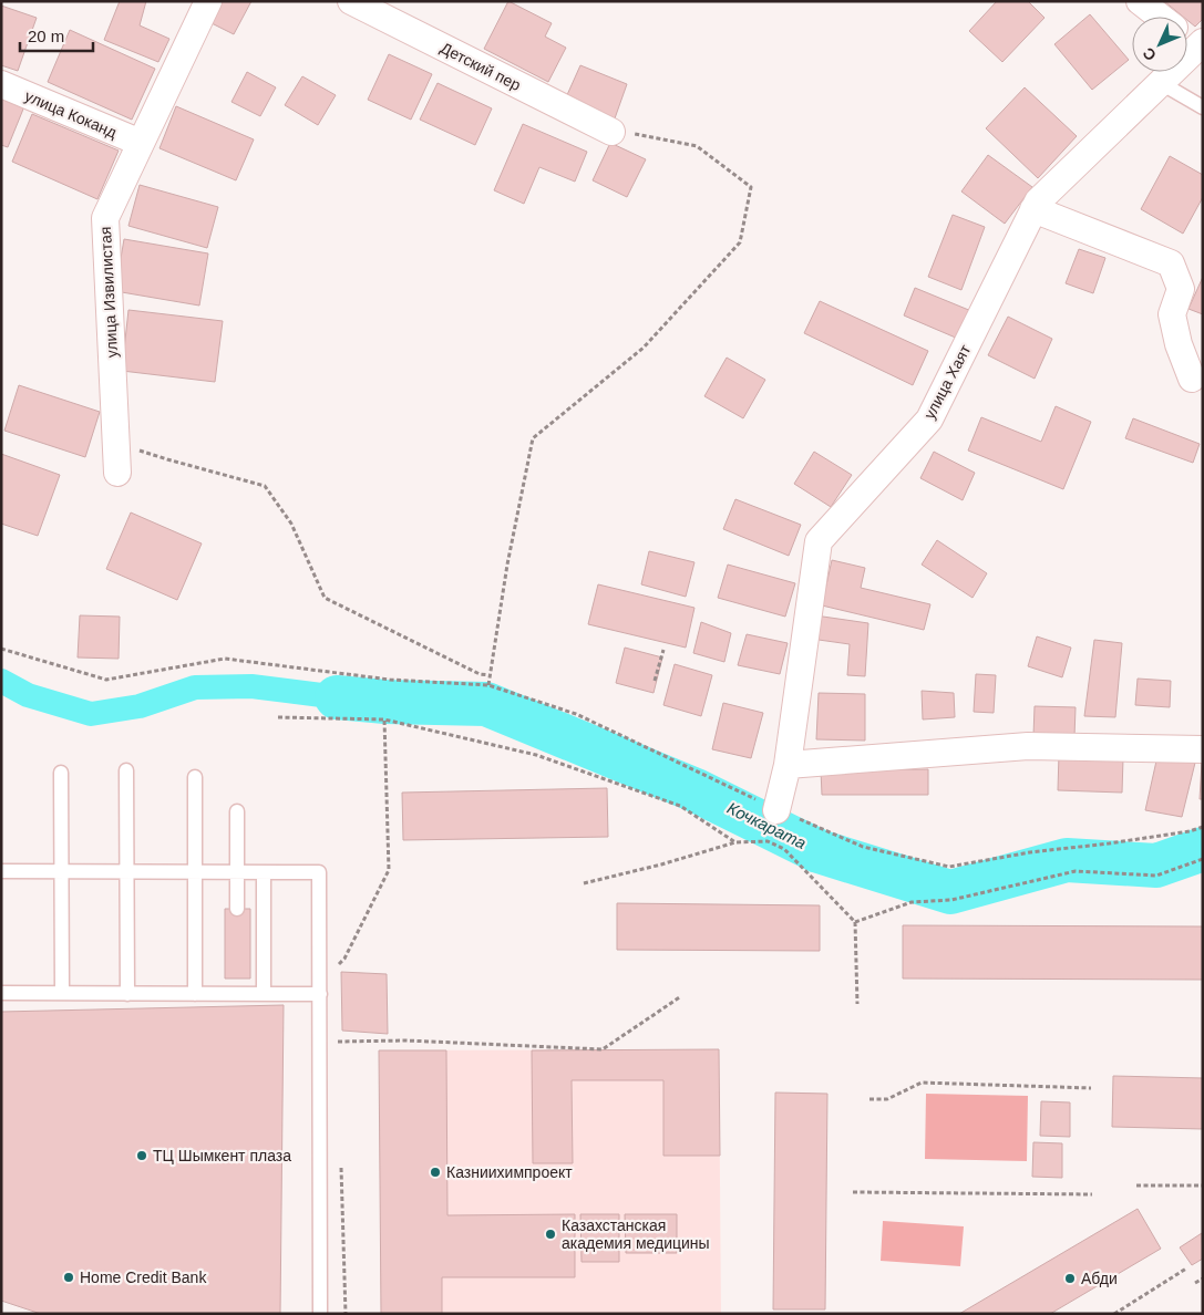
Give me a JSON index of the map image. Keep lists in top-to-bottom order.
{
  "streets": {
    "street": [
      "Детский пер",
      "улица Коканд",
      "улица Извилистая",
      "улица Хаят"
    ]
  },
  "crossings": [
    ["улица Коканд", "улица Извилистая"]
  ],
  "water": ["Кочкарата"],
  "places": [
    "ТЦ Шымкент плаза",
    "Казниихимпроект",
    "Казахстанская академия медицины",
    "Home Credit Bank",
    "Абди"
  ],
  "scale_bar": "20 m",
  "north": "bottom left"
}
